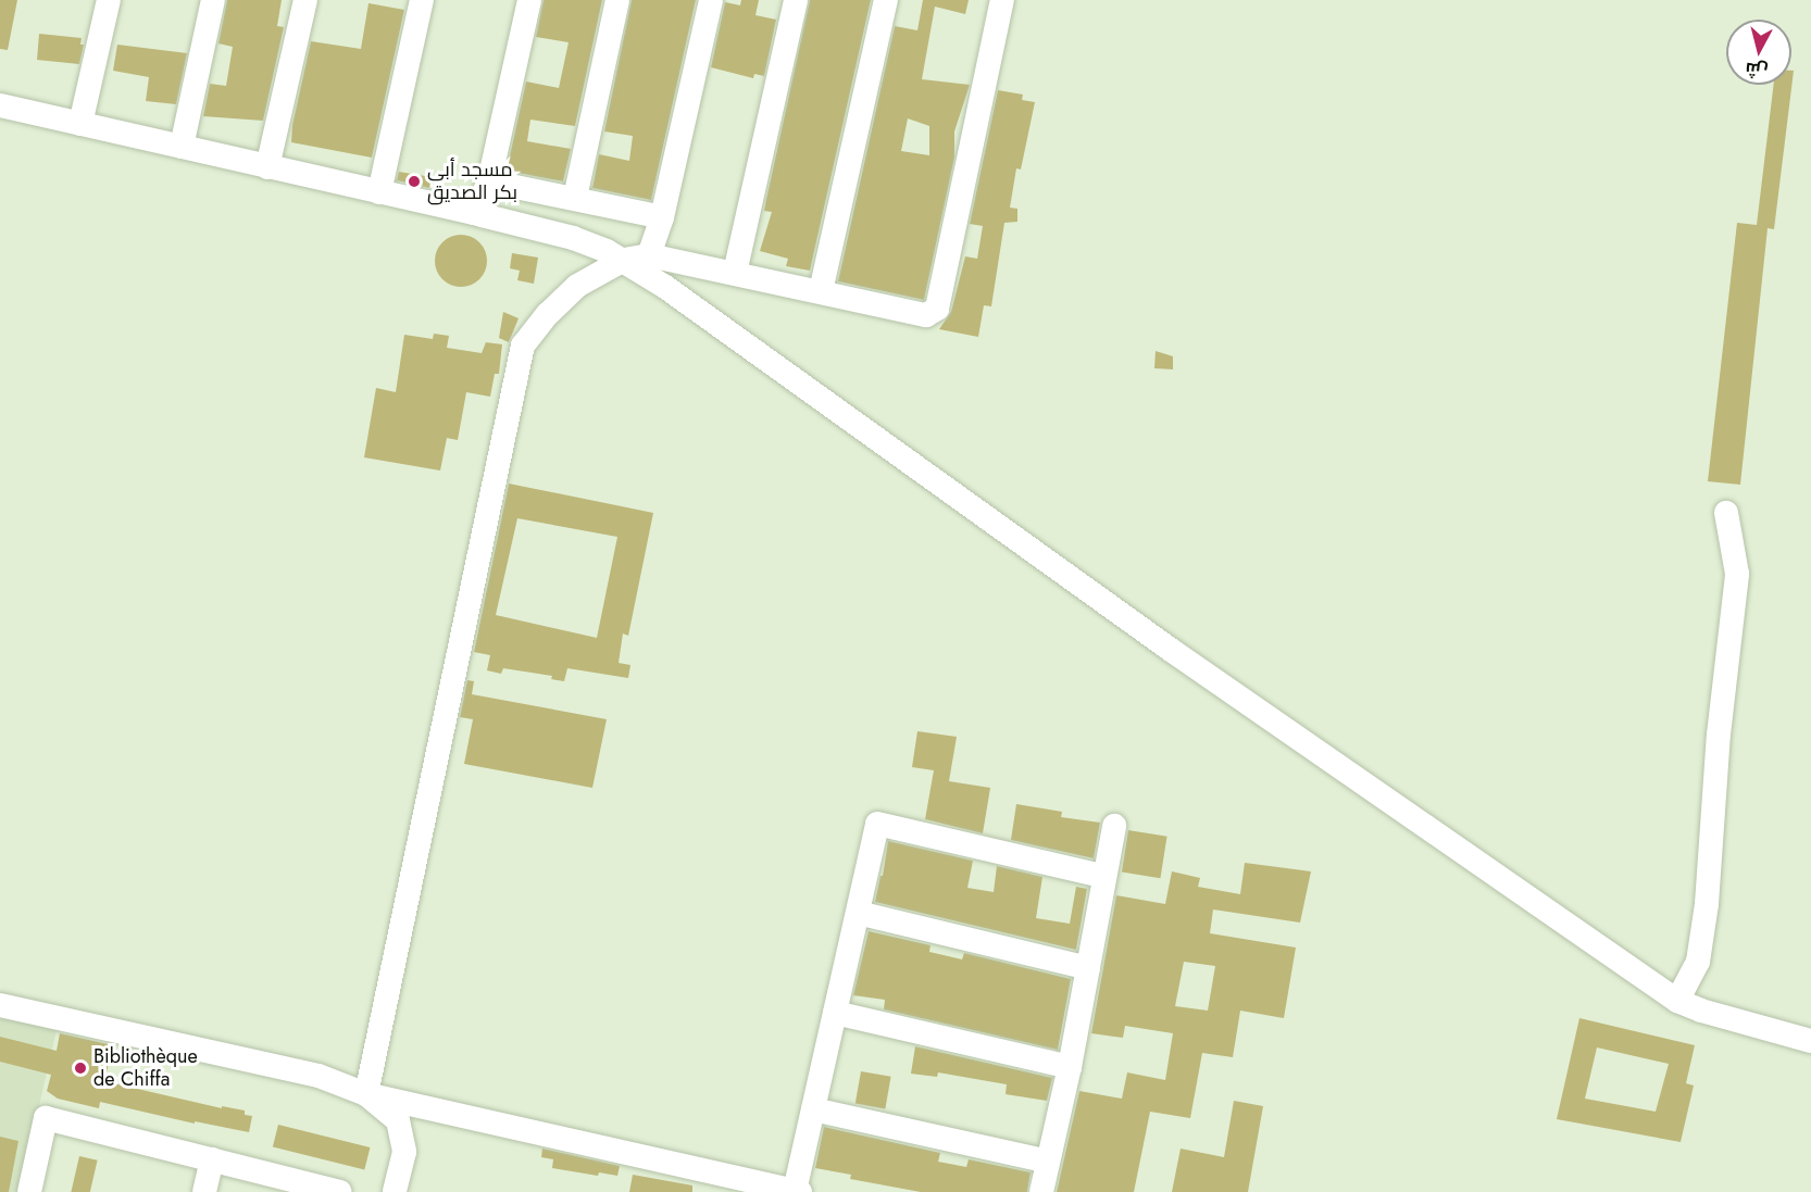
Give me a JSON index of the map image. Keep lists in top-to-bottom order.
{
  "places": ["مسجد أبي بكر الصديق", "Bibliothèque de Chiffa"],
  "north": "bottom"
}
